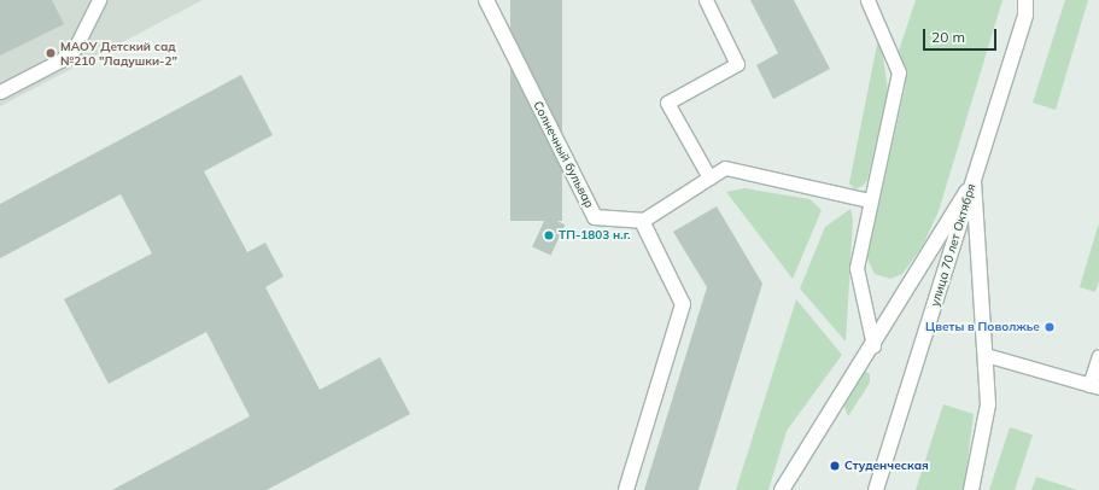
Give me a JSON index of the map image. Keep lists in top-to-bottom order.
{
  "streets": {
    "street": ["Солнечный бульвар", "улица 70 лет Октября"]
  },
  "places": [
    "МАОУ Детский сад №210 \"Ладушки-2\"",
    "ТП-1803 н.г.",
    "Цветы в Поволжье",
    "Студенческая"
  ],
  "scale_bar": "20 m"
}
